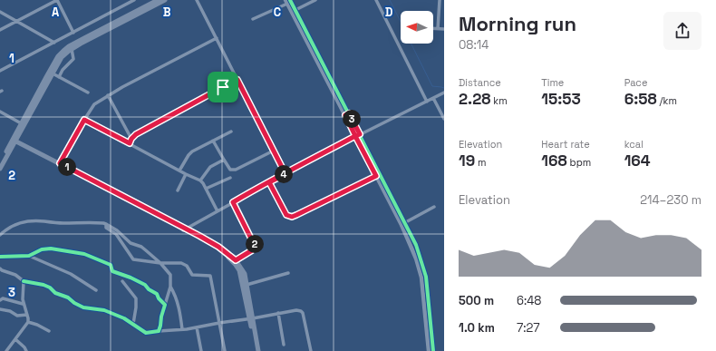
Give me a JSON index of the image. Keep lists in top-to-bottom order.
{
  "north": "left",
  "page": {
    "heading": ["Morning run", "08:14"],
    "stats": [
      ["Distance", "2.28 km"],
      ["Time", "15:53"],
      ["Pace", "6:58 /km"],
      ["Elevation", "19 m"],
      ["Heart rate", "168 bpm"],
      ["kcal", "164"]
    ],
    "pins": [
      "3",
      "1",
      "4",
      "2"
    ],
    "chart": ["Elevation", "214–230 m"],
    "list": [
      {
        "name": "500 m",
        "note": "6:48"
      },
      {
        "name": "1.0 km",
        "note": "7:27"
      }
    ]
  },
  "grid": {
    "columns": [
      "A",
      "B",
      "C",
      "D"
    ],
    "rows": ["1", "2", "3"]
  }
}
